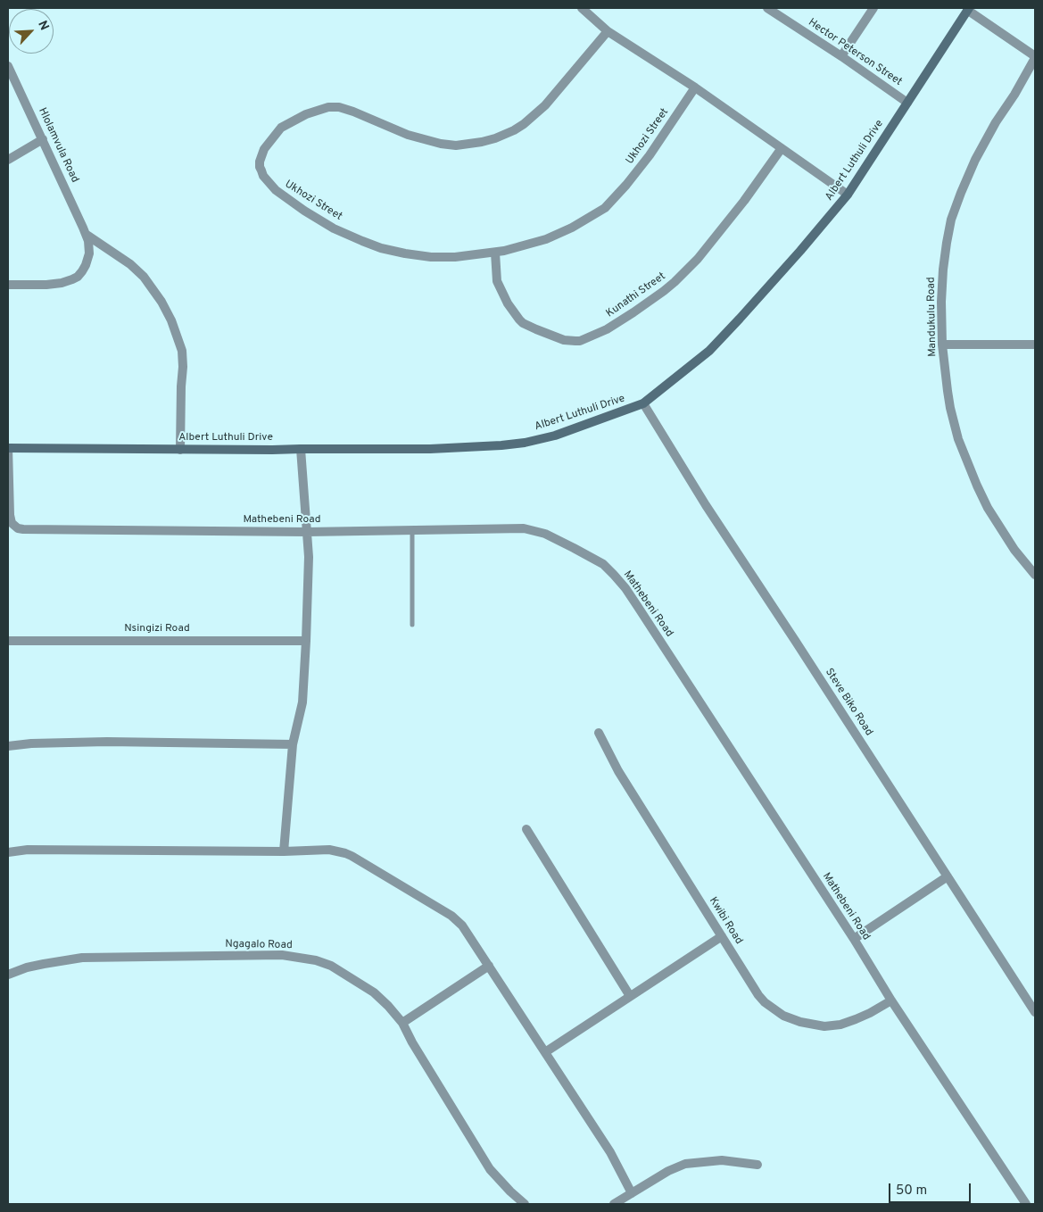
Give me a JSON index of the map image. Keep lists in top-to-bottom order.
{
  "streets": {
    "street": [
      "Hector Peterson Street",
      "Ukhozi Street",
      "Hlolamvula Road",
      "Albert Luthuli Drive",
      "Kunathi Street",
      "Mandukulu Road",
      "Mathebeni Road",
      "Nsingizi Road",
      "Steve Biko Road",
      "Kwibi Road",
      "Ngagalo Road"
    ]
  },
  "crossings": [
    ["Hector Peterson Street", "Albert Luthuli Drive"],
    ["Ukhozi Street", "Kunathi Street"],
    ["Albert Luthuli Drive", "Mathebeni Road"],
    ["Albert Luthuli Drive", "Steve Biko Road"],
    ["Mathebeni Road", "Kwibi Road"]
  ],
  "scale_bar": "50 m",
  "north": "top right"
}
